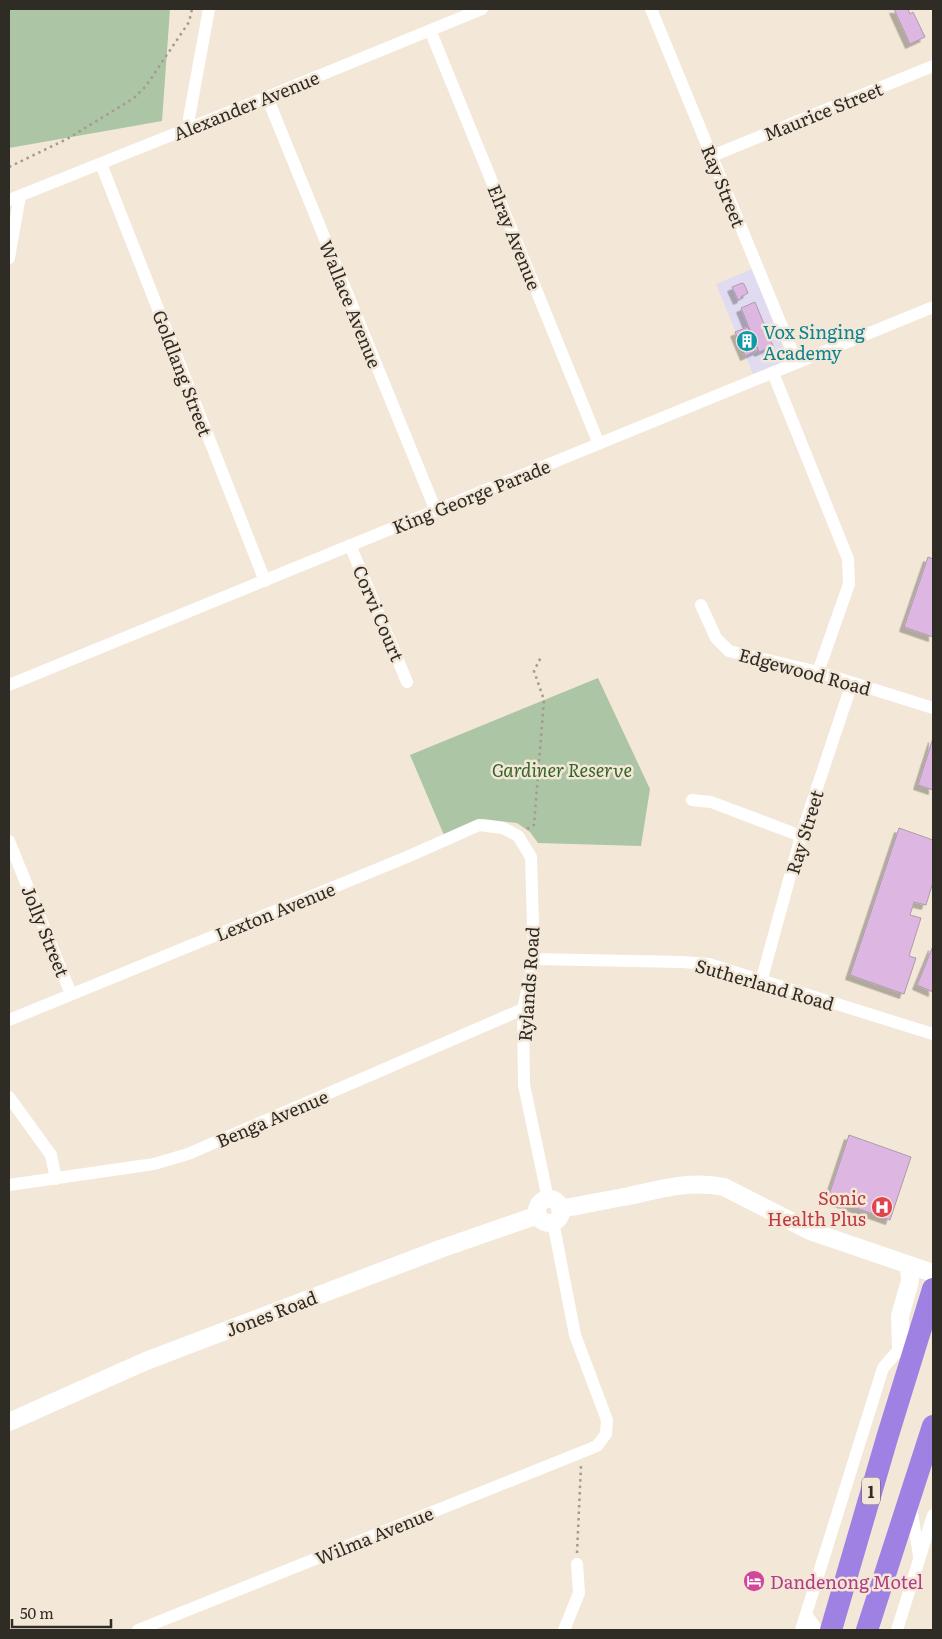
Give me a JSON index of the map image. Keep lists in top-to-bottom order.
{
  "streets": {
    "highway": ["1"],
    "main road": ["Jones Road"],
    "street": [
      "Alexander Avenue",
      "Maurice Street",
      "Ray Street",
      "Elray Avenue",
      "Wallace Avenue",
      "Goldlang Street",
      "King George Parade",
      "Corvi Court",
      "Edgewood Road",
      "Lexton Avenue",
      "Jolly Street",
      "Rylands Road",
      "Sutherland Road",
      "Benga Avenue",
      "Wilma Avenue"
    ]
  },
  "crossings": [
    ["Alexander Avenue", "Elray Avenue"],
    ["Alexander Avenue", "Wallace Avenue"],
    ["Alexander Avenue", "Goldlang Street"],
    ["Maurice Street", "Ray Street"],
    ["Ray Street", "King George Parade"],
    ["Ray Street", "Edgewood Road"],
    ["Ray Street", "Sutherland Road"],
    ["Elray Avenue", "King George Parade"],
    ["Wallace Avenue", "King George Parade"],
    ["Goldlang Street", "King George Parade"],
    ["King George Parade", "Corvi Court"],
    ["Lexton Avenue", "Jolly Street"],
    ["Lexton Avenue", "Rylands Road"],
    ["Rylands Road", "Sutherland Road"],
    ["Rylands Road", "Benga Avenue"],
    ["Rylands Road", "Jones Road"],
    ["Rylands Road", "Wilma Avenue"]
  ],
  "parks": ["Gardiner Reserve"],
  "places": {
    "building": ["Vox Singing Academy"],
    "hospital": ["Sonic Health Plus"],
    "hotel": ["Dandenong Motel"]
  },
  "scale_bar": "50 m"
}
